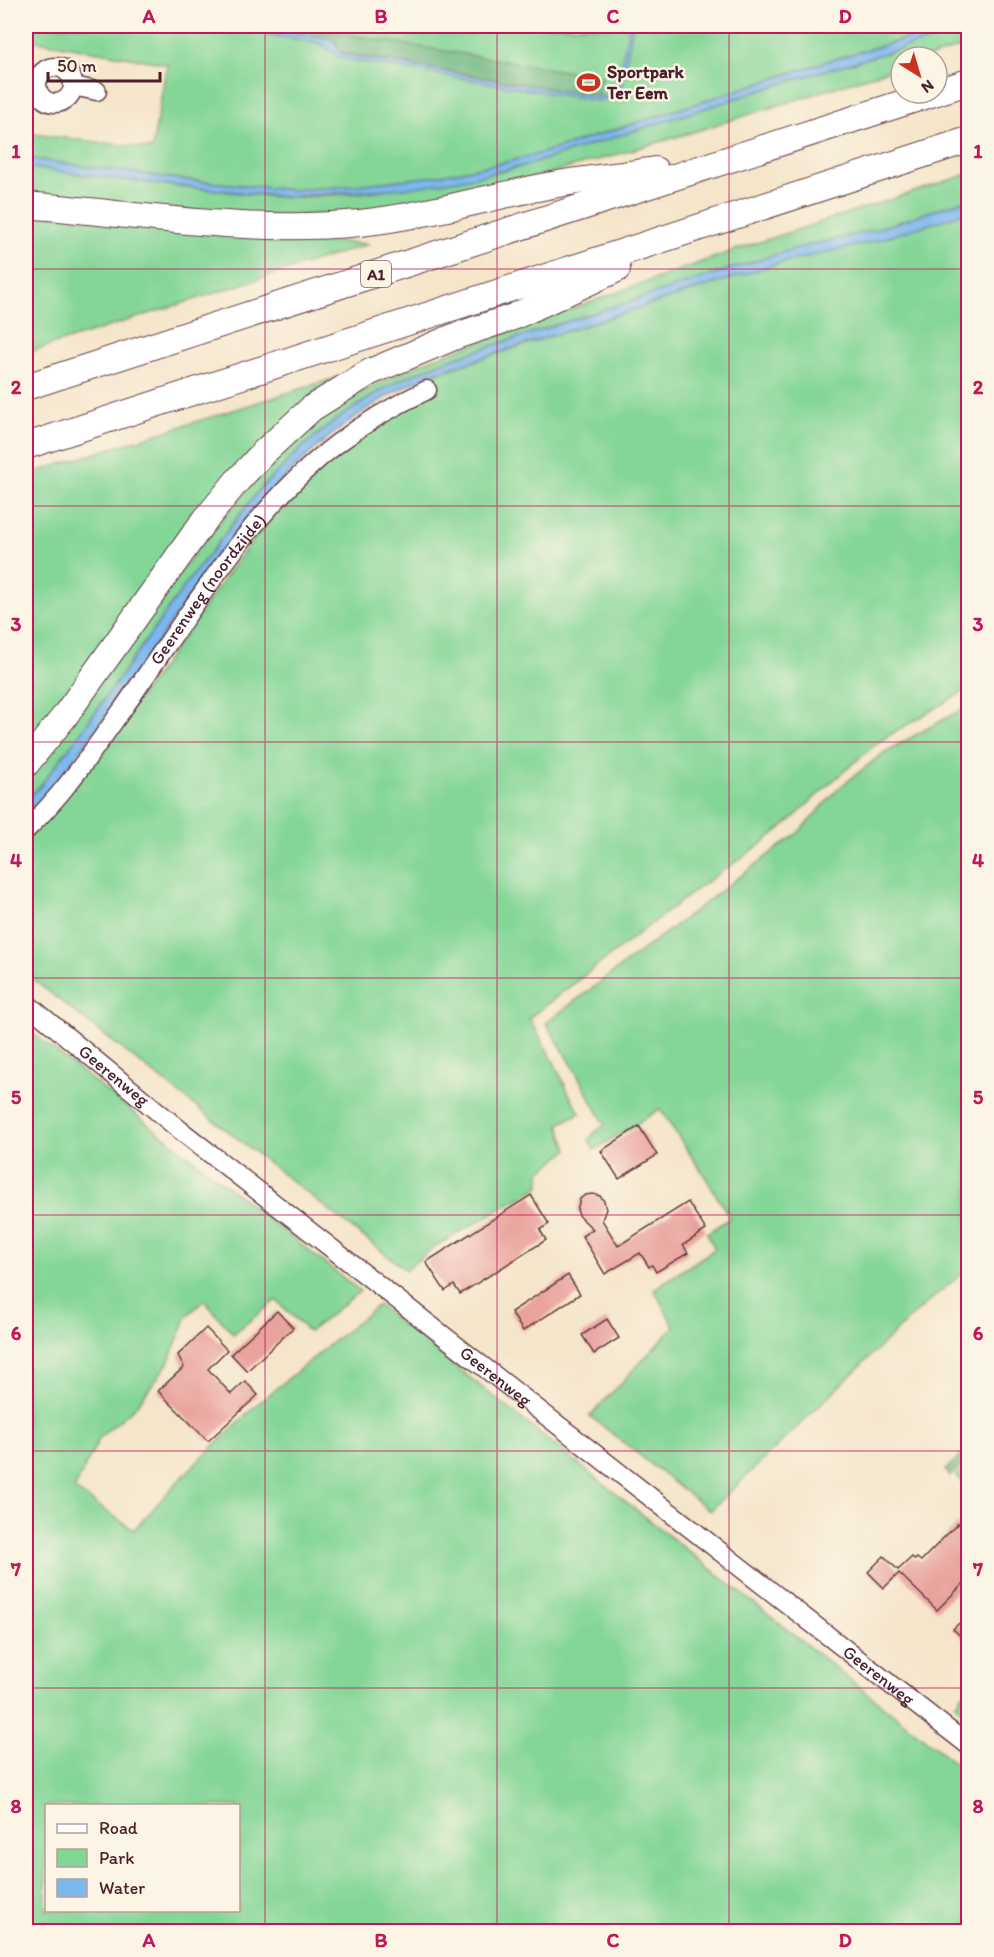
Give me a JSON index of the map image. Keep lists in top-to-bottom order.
{
  "streets": {
    "highway": ["A1"],
    "street": ["Geerenweg (noordzijde)", "Geerenweg"]
  },
  "places": {
    "sports": ["Sportpark Ter Eem"]
  },
  "legend": ["Road", "Park", "Water"],
  "scale_bar": "50 m",
  "north": "bottom right",
  "grid": {
    "columns": [
      "A",
      "B",
      "C",
      "D"
    ],
    "rows": [
      "1",
      "2",
      "3",
      "4",
      "5",
      "6",
      "7",
      "8"
    ]
  }
}
